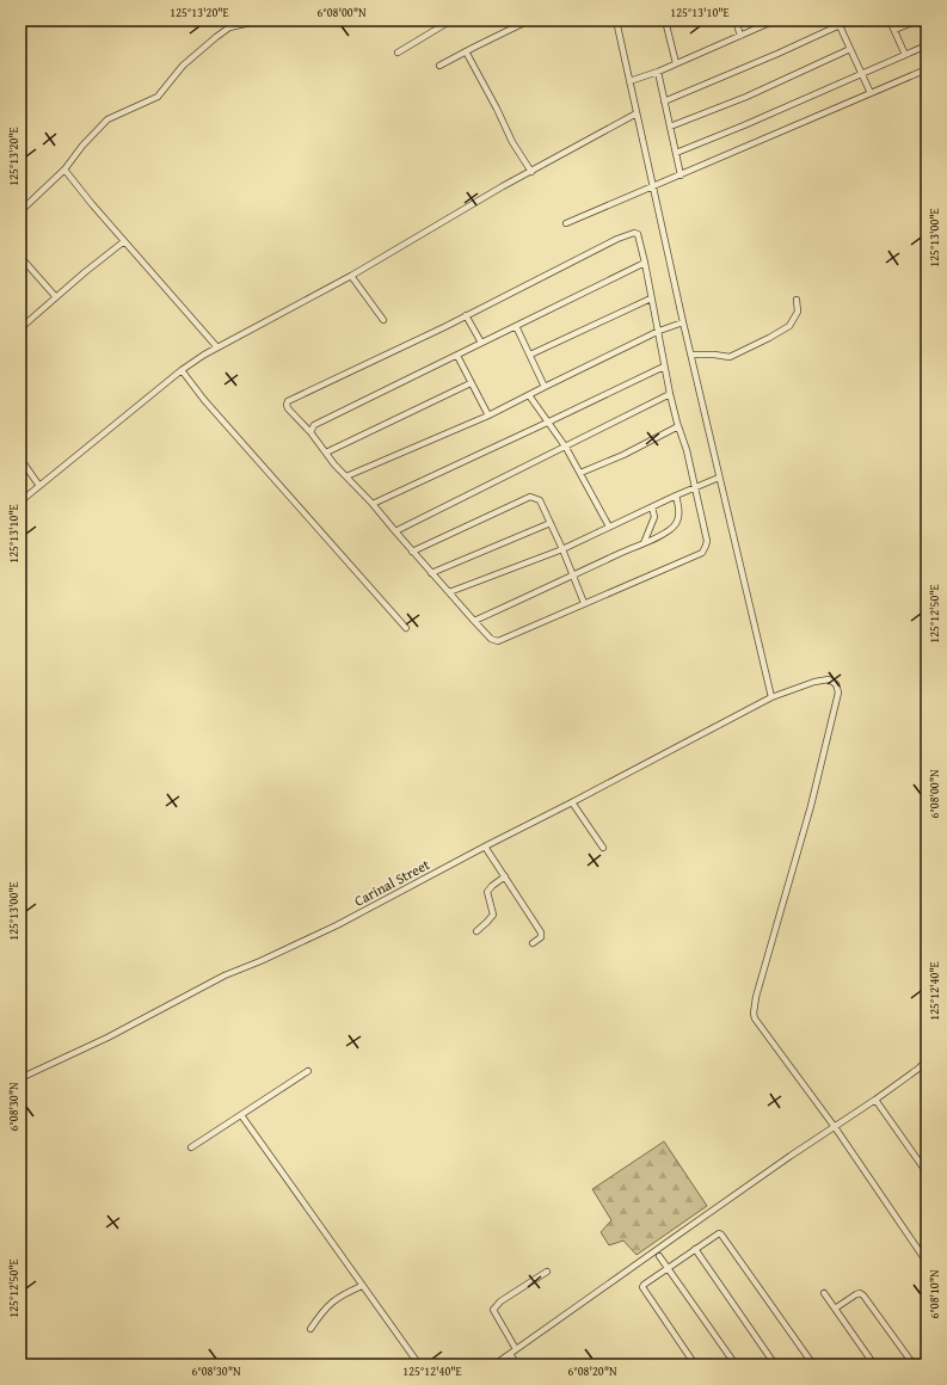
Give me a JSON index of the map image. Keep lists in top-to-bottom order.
{
  "streets": {
    "street": ["Carinal Street"]
  },
  "coordinates": [
    "125°13'20\"E",
    "6°08'00\"N",
    "125°13'10\"E",
    "125°13'00\"E",
    "125°12'50\"E",
    "125°12'40\"E",
    "6°08'30\"N",
    "6°08'10\"N",
    "6°08'20\"N"
  ]
}
